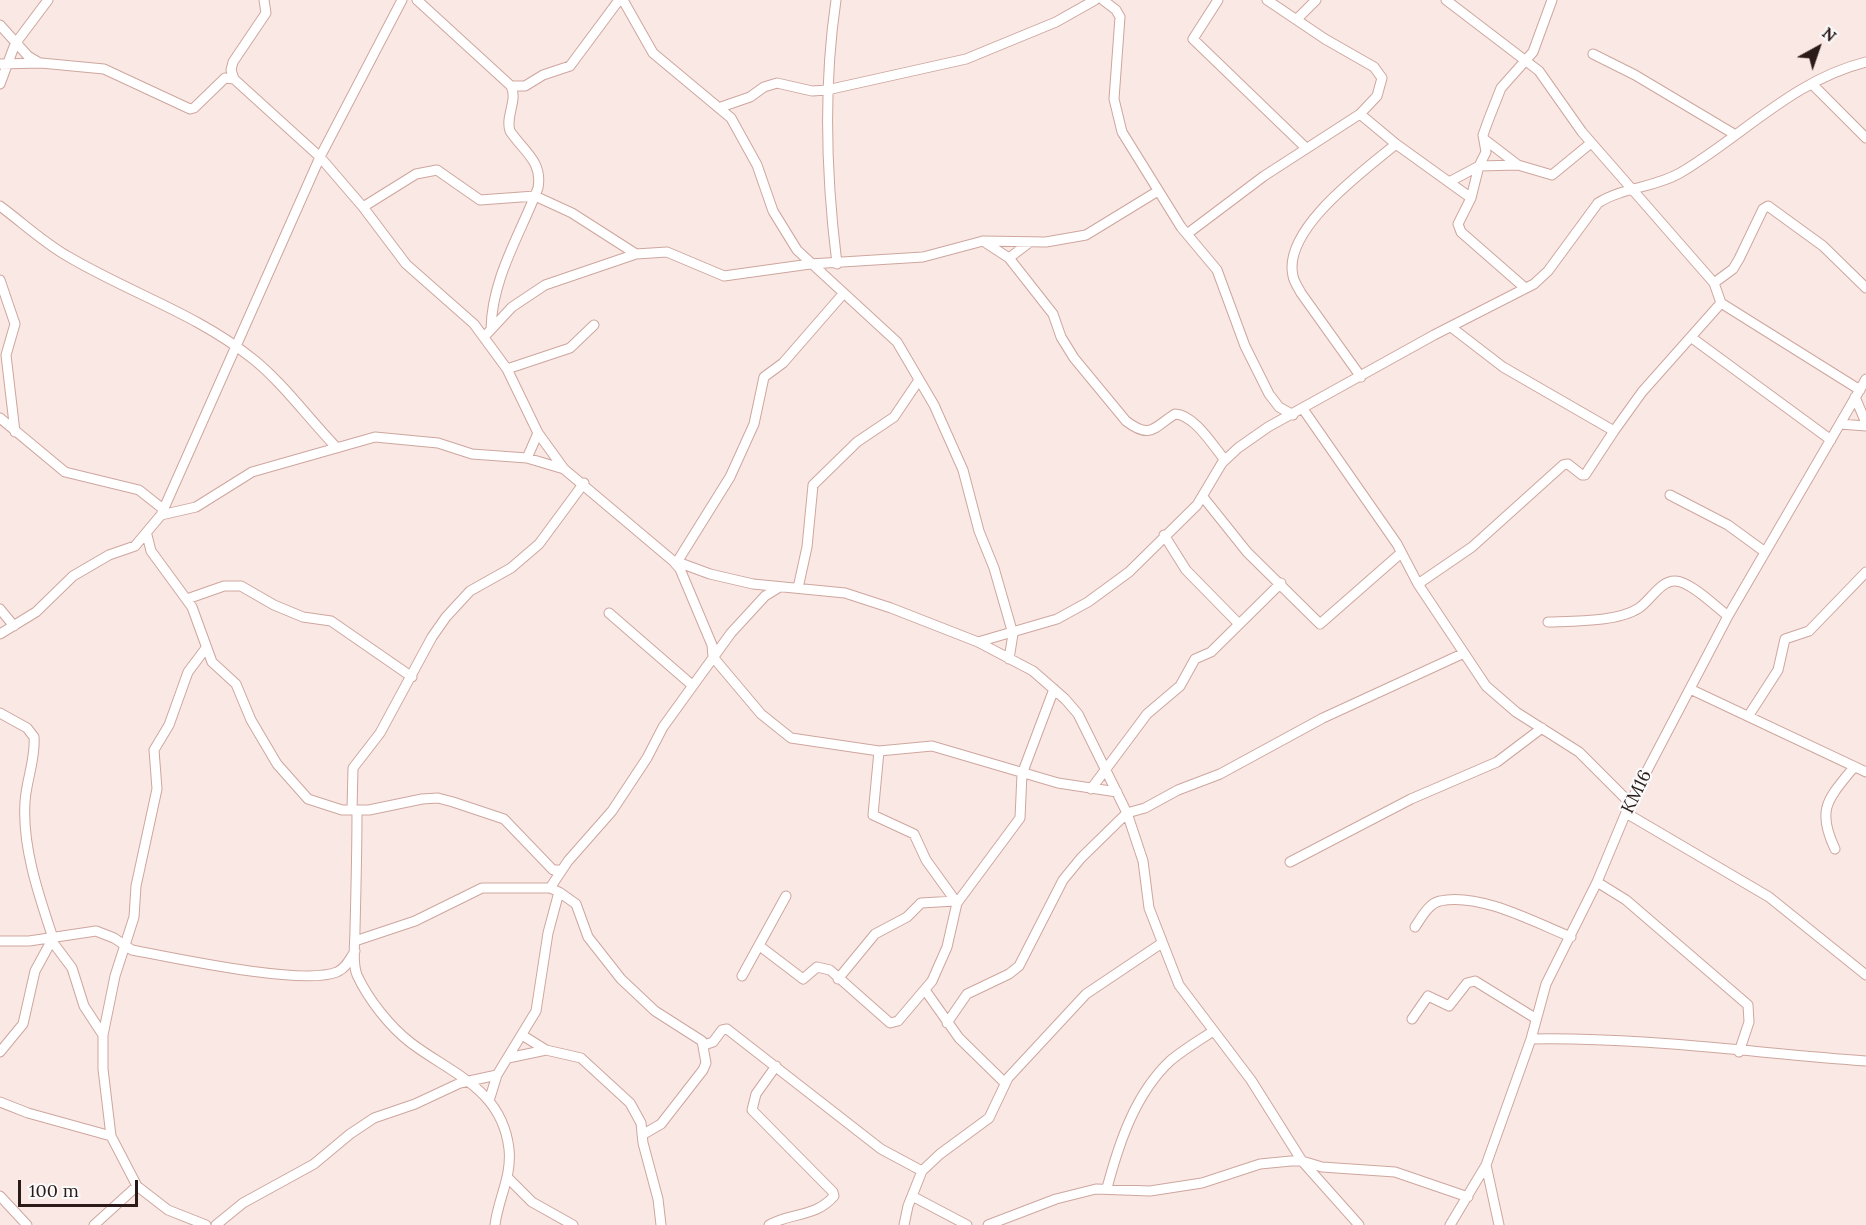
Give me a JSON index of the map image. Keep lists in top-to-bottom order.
{
  "streets": {
    "street": ["KM16"]
  },
  "scale_bar": "100 m",
  "north": "top right"
}
